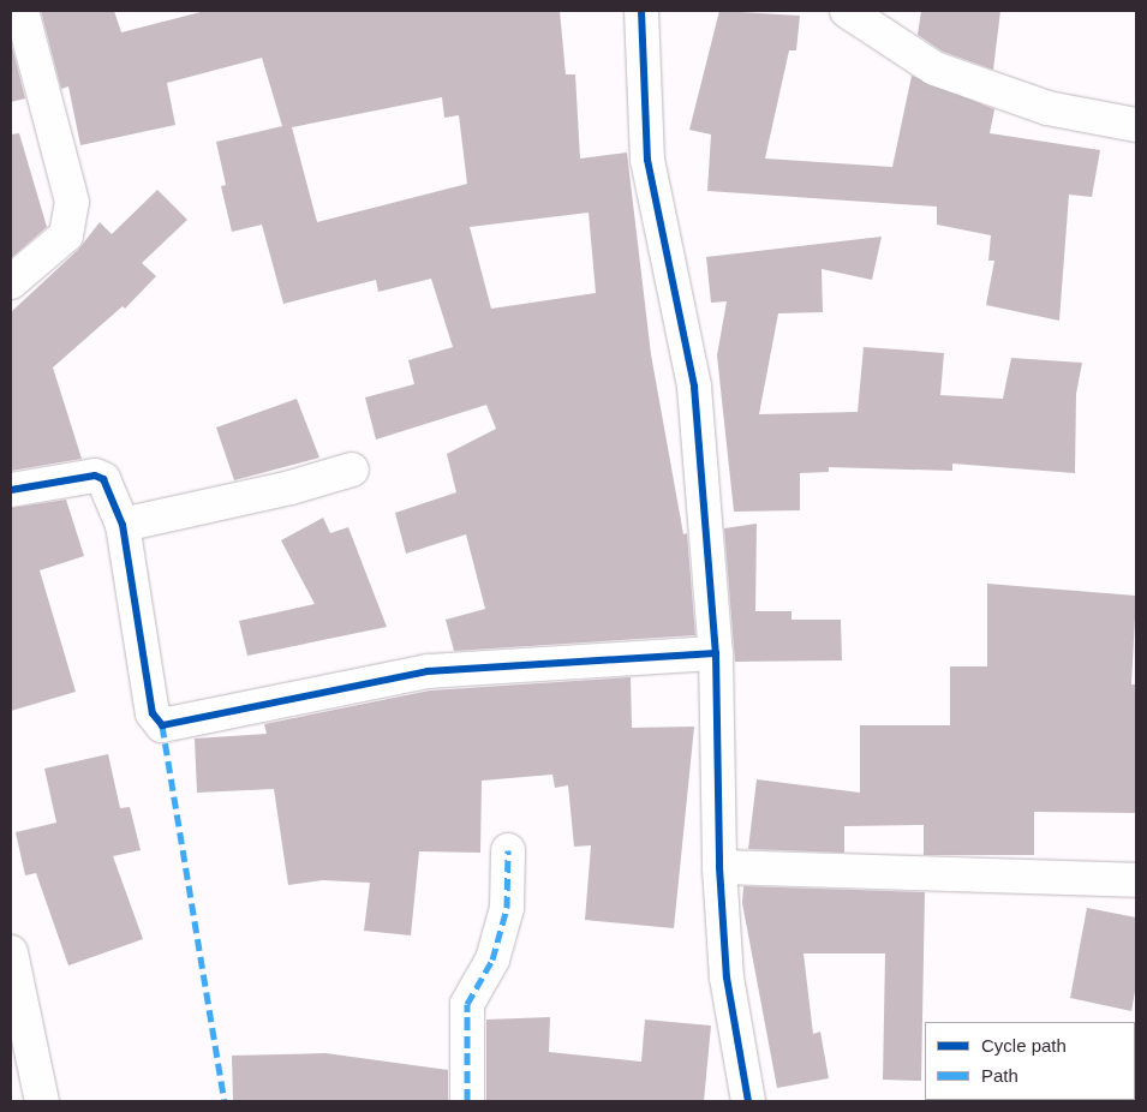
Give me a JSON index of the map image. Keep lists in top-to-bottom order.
{
  "legend": ["Cycle path", "Path"]
}
